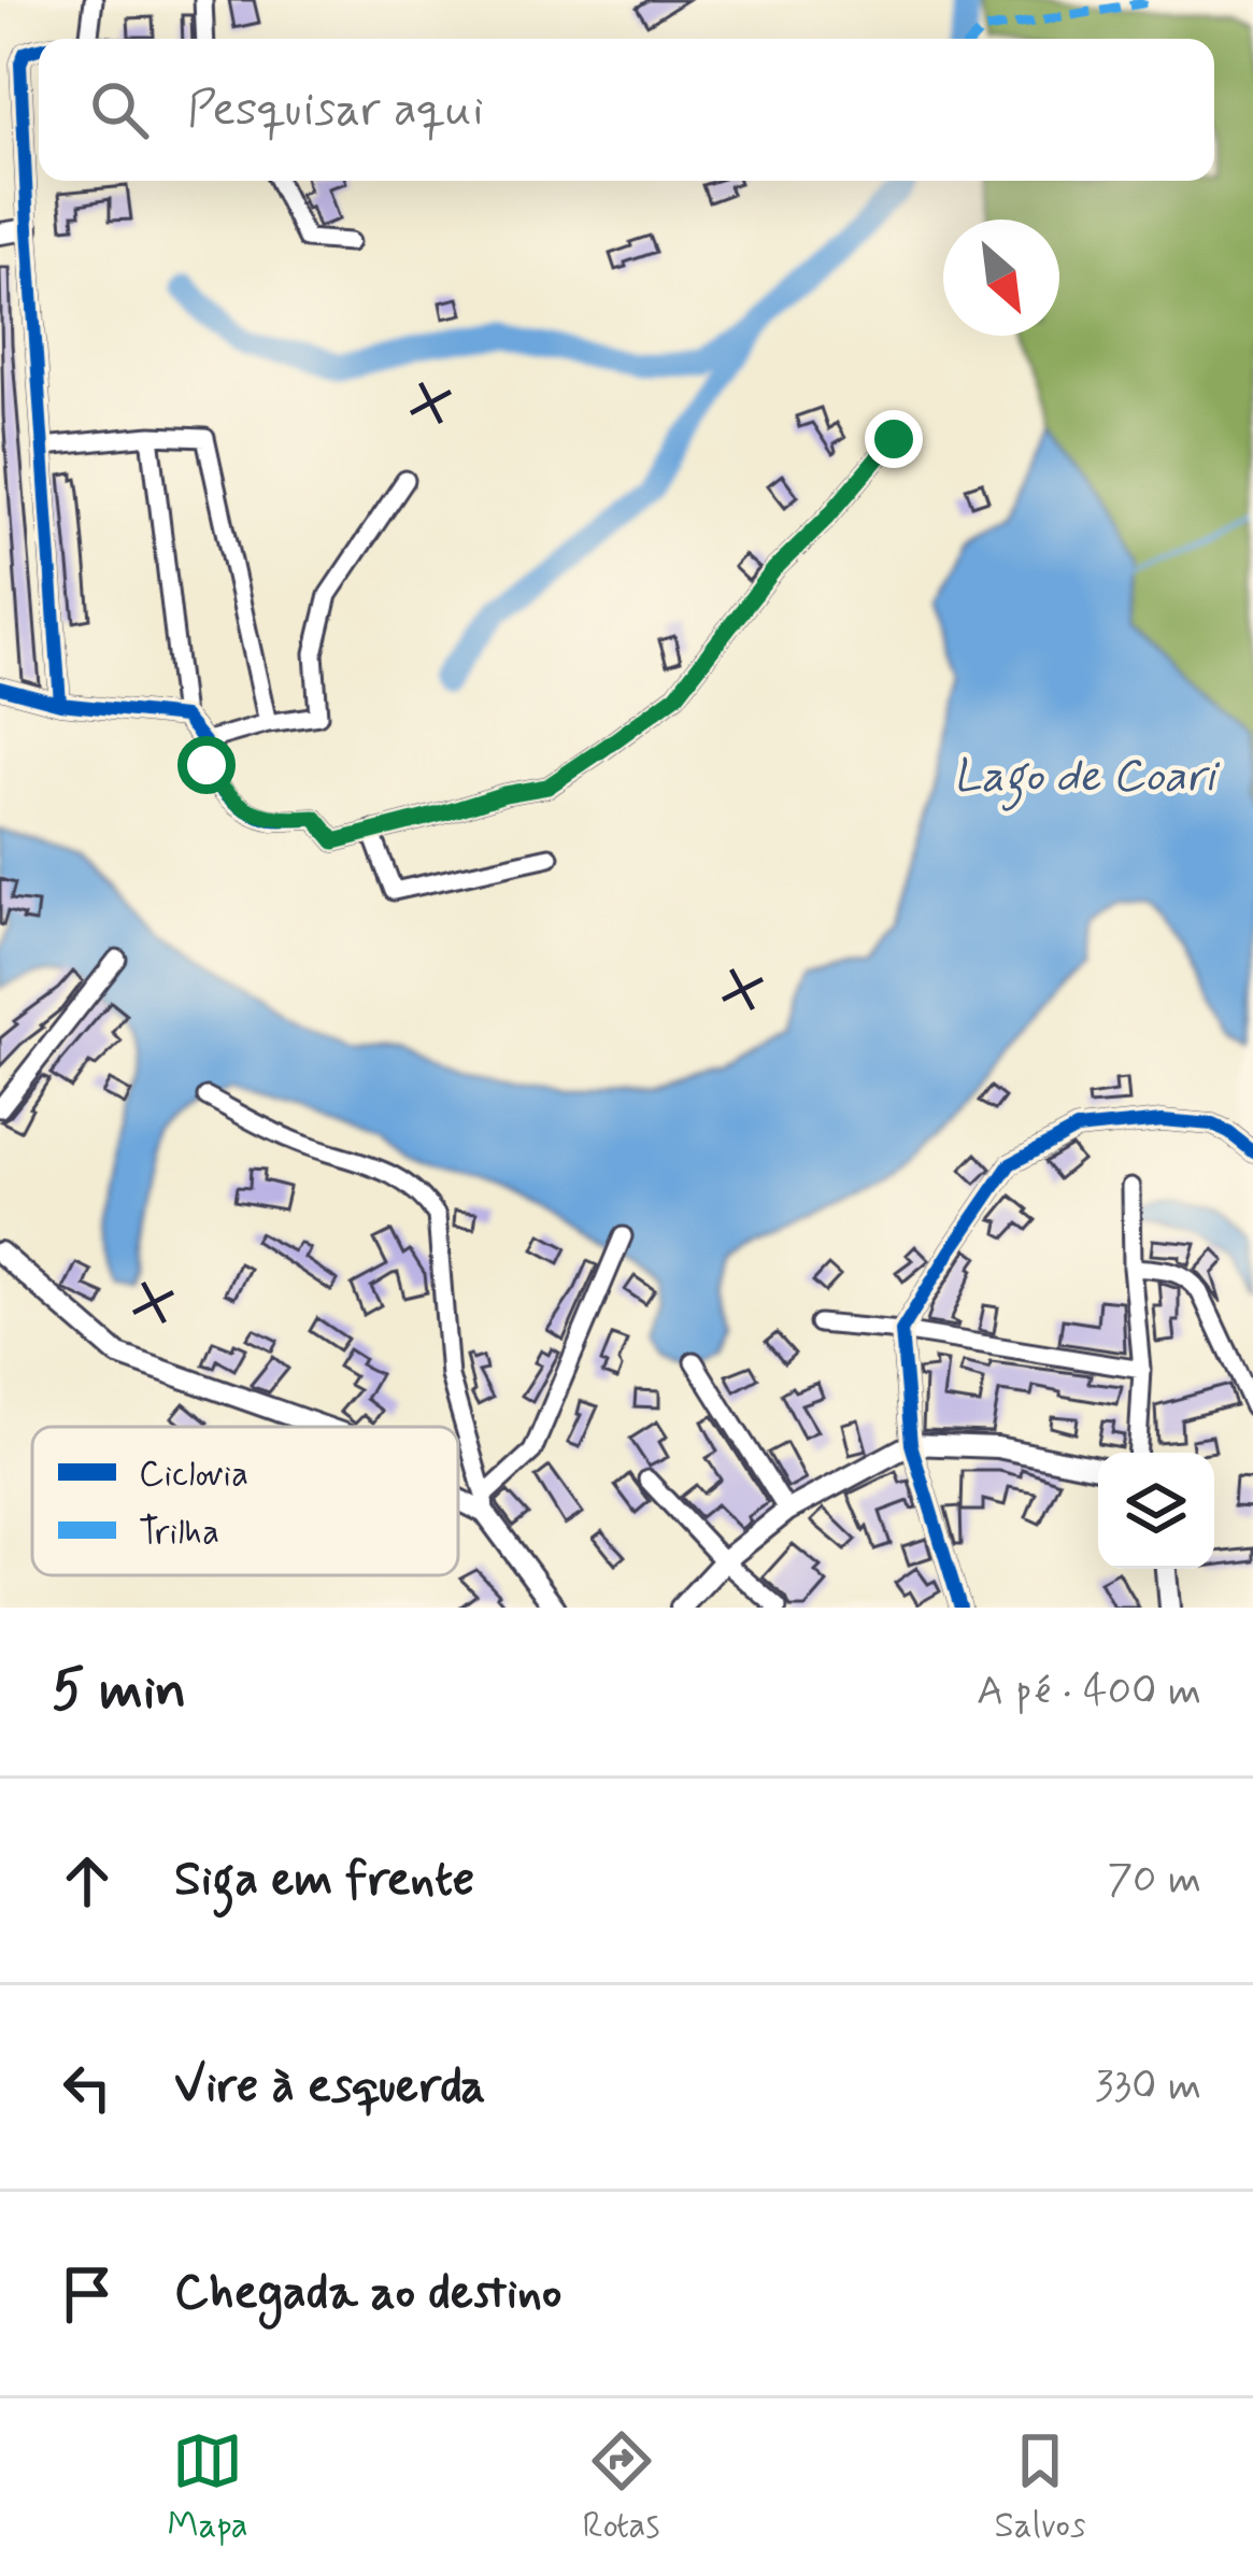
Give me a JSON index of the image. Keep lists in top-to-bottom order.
{
  "water": ["Lago de Coari"],
  "legend": ["Ciclovia", "Trilha"],
  "north": "bottom right",
  "page": {
    "search": "Pesquisar aqui",
    "heading": ["5 min", "A pé · 400 m"],
    "list": [
      ["Siga em frente", "70 m"],
      ["Vire à esquerda", "330 m"],
      "Chegada ao destino"
    ],
    "nav": ["Mapa", "Rotas", "Salvos"]
  }
}
